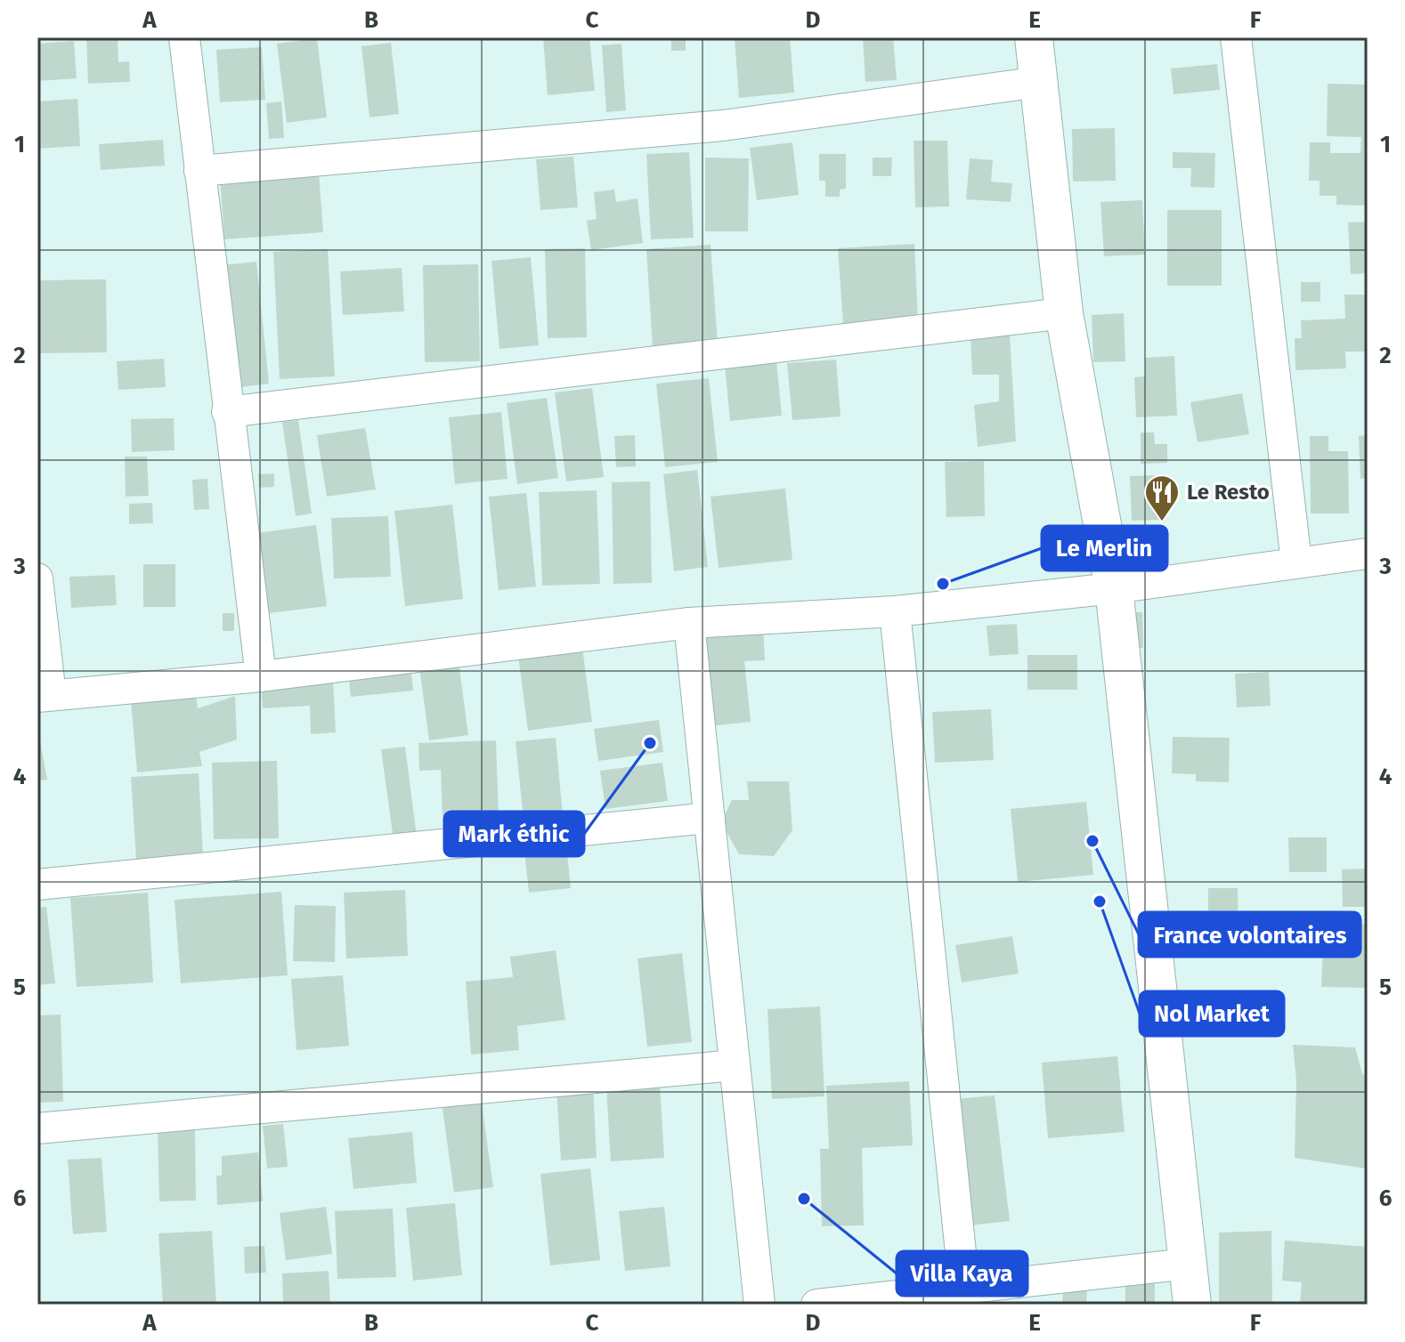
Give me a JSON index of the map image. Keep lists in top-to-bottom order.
{
  "places": {
    "restaurant": ["Le Resto"],
    "other": [
      "Le Merlin",
      "Mark éthic",
      "France volontaires",
      "Nol Market",
      "Villa Kaya"
    ]
  },
  "grid": {
    "columns": [
      "A",
      "B",
      "C",
      "D",
      "E",
      "F"
    ],
    "rows": [
      "1",
      "2",
      "3",
      "4",
      "5",
      "6"
    ]
  }
}
